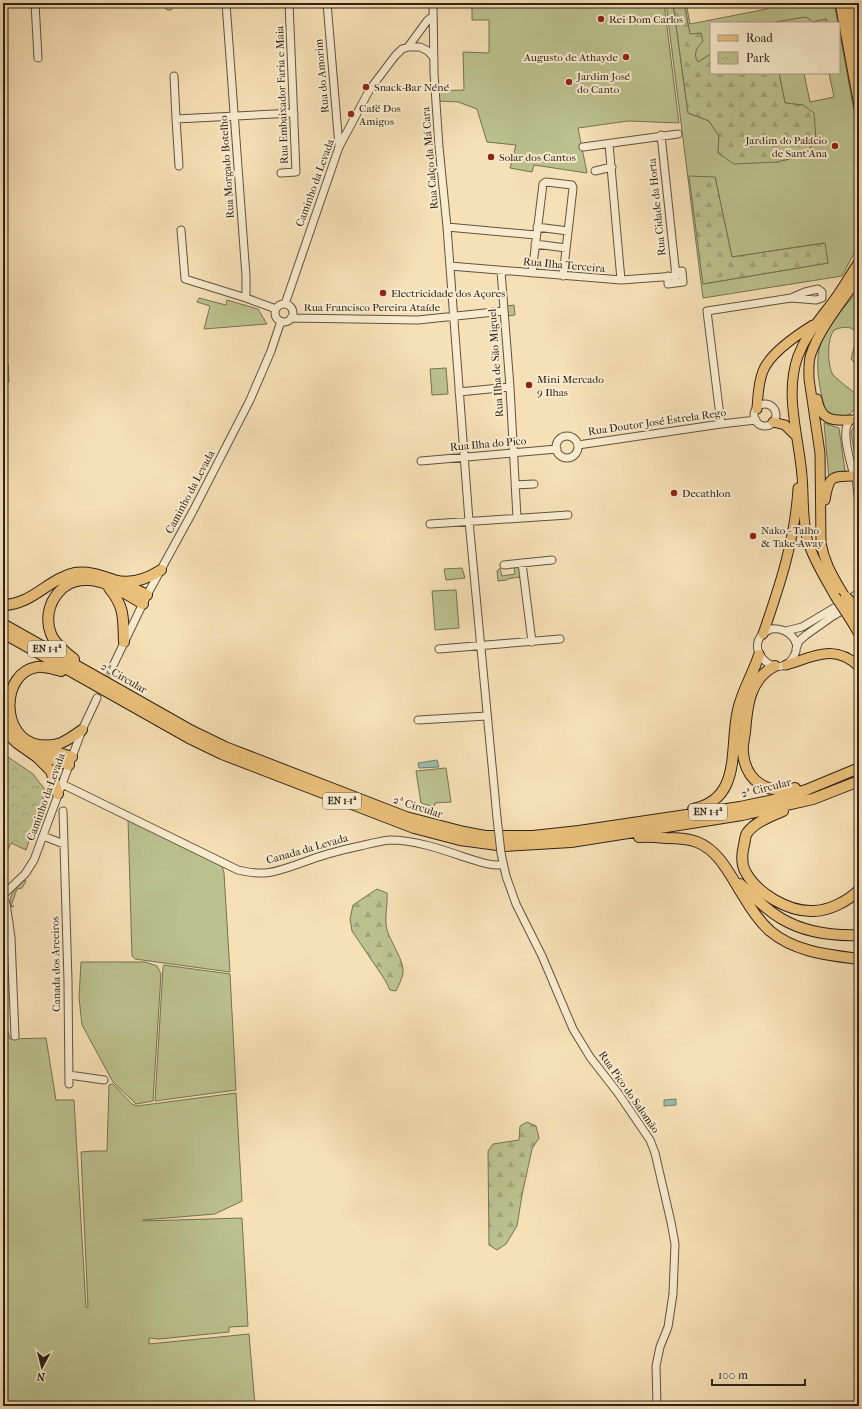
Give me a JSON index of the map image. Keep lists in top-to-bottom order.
{
  "streets": {
    "highway": ["EN 1-1ª", "2ª Circular"],
    "street": [
      "Rua do Amorim",
      "Rua Embaixador Faria e Maia",
      "Rua Calço da Má Cara",
      "Rua Morgado Botelho",
      "Caminho da Levada",
      "Rua Cidade da Horta",
      "Rua Ilha Terceira",
      "Rua Francisco Pereira Ataíde",
      "Rua Ilha de São Miguel",
      "Rua Doutor José Estrela Rego",
      "Rua Ilha do Pico",
      "Canada da Levada",
      "Canada dos Areeiros",
      "Rua Pico do Salomão"
    ]
  },
  "crossings": [
    ["Rua do Amorim", "Caminho da Levada"],
    ["Rua Calço da Má Cara", "Caminho da Levada"],
    ["Rua Calço da Má Cara", "Rua Ilha Terceira"],
    ["Rua Calço da Má Cara", "Rua Francisco Pereira Ataíde"],
    ["Rua Calço da Má Cara", "Rua Ilha do Pico"],
    ["Rua Calço da Má Cara", "Rua Pico do Salomão"],
    ["Caminho da Levada", "Rua Francisco Pereira Ataíde"],
    ["Caminho da Levada", "Canada da Levada"],
    ["Rua Cidade da Horta", "Rua Ilha Terceira"],
    ["Rua Ilha Terceira", "Rua Ilha de São Miguel"],
    ["Rua Francisco Pereira Ataíde", "Rua Ilha de São Miguel"],
    ["Rua Ilha de São Miguel", "Rua Ilha do Pico"],
    ["Rua Doutor José Estrela Rego", "Rua Ilha do Pico"],
    ["Canada da Levada", "Rua Pico do Salomão"]
  ],
  "places": [
    "Rei Dom Carlos",
    "Augusto de Athayde",
    "Jardim José do Canto",
    "Snack-Bar Néné",
    "Café Dos Amigos",
    "Jardim do Palácio de Sant'Ana",
    "Solar dos Cantos",
    "Electricidade dos Açores",
    "Mini Mercado 9 Ilhas",
    "Decathlon",
    "Nako - Talho & Take-Away"
  ],
  "legend": ["Road", "Park"],
  "scale_bar": "100 m",
  "north": "bottom"
}
